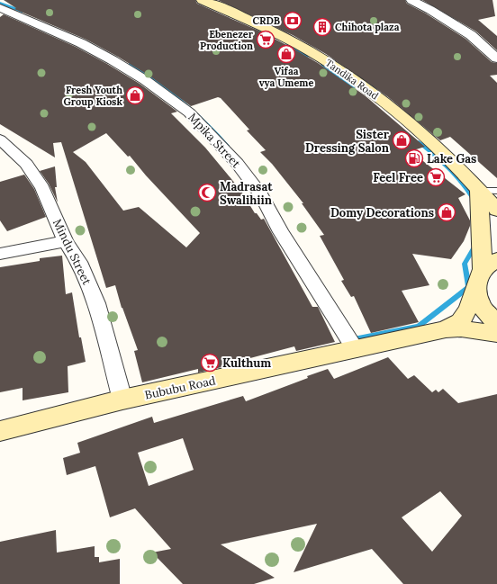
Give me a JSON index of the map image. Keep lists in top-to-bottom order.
{
  "streets": {
    "street": [
      "Tandika Road",
      "Mpika Street",
      "Mindu Street",
      "Bububu Road"
    ]
  },
  "crossings": [
    ["Mpika Street", "Bububu Road"],
    ["Mindu Street", "Bububu Road"]
  ],
  "places": {
    "bank": ["CRDB"],
    "building": ["Chihota plaza"],
    "supermarket": ["Ebenezer Production", "Feel Free", "Kulthum"],
    "shop": [
      "Vifaa vya Umeme",
      "Fresh Youth Group Kiosk",
      "Sister Dressing Salon",
      "Domy Decorations"
    ],
    "fuel station": ["Lake Gas"],
    "mosque": ["Madrasat Swalihiin"]
  }
}
